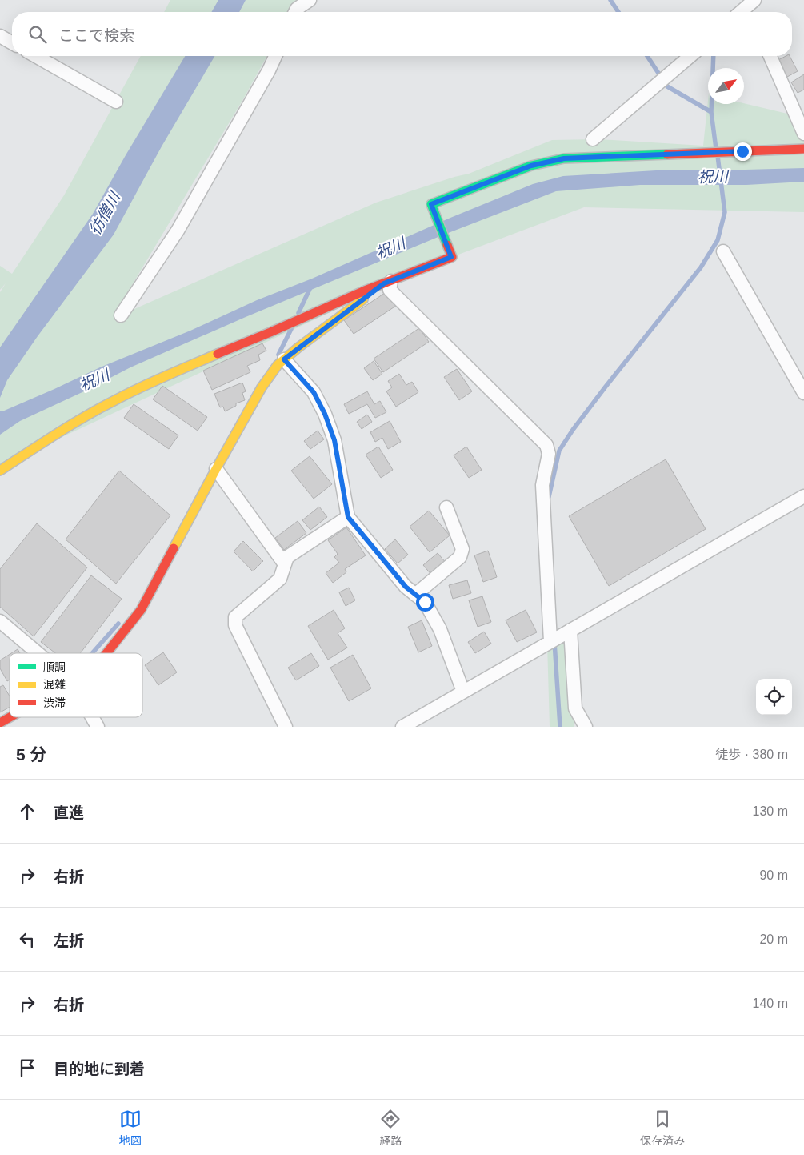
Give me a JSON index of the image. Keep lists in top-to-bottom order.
{
  "water": ["祝川", "彷僧川"],
  "legend": ["順調", "混雑", "渋滞"],
  "north": "top right",
  "page": {
    "search": "ここで検索",
    "heading": ["5 分", "徒歩 · 380 m"],
    "list": [
      ["直進", "130 m"],
      ["右折", "90 m"],
      ["左折", "20 m"],
      ["右折", "140 m"],
      "目的地に到着"
    ],
    "nav": ["地図", "経路", "保存済み"]
  }
}
